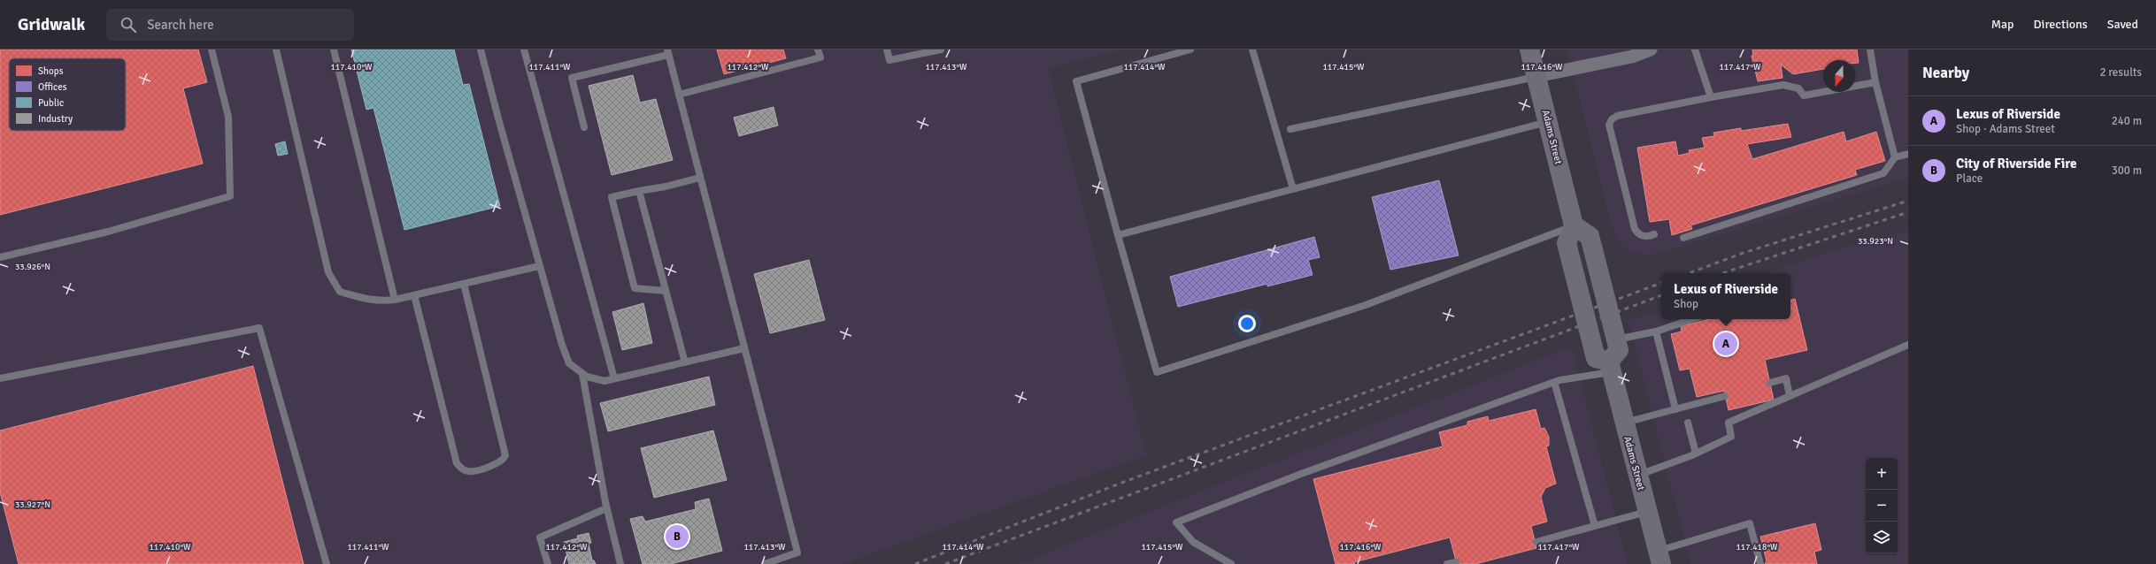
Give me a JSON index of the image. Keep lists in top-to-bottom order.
{
  "streets": {
    "main road": ["Adams Street"]
  },
  "legend": [
    "Shops",
    "Offices",
    "Public",
    "Industry"
  ],
  "north": "bottom",
  "page": {
    "header": "Gridwalk",
    "search": "Search here",
    "nav": ["Map", "Directions", "Saved"],
    "heading": ["Nearby", "2 results"],
    "list": [
      {
        "mark": "A",
        "name": "Lexus of Riverside",
        "note": "Shop · Adams Street",
        "value": "240 m"
      },
      {
        "mark": "B",
        "name": "City of Riverside Fire",
        "note": "Place",
        "value": "300 m"
      }
    ],
    "popup": ["Lexus of Riverside", "Shop"],
    "pins": ["A", "B"],
    "map_buttons": ["+", "−"]
  },
  "coordinates": [
    "117.410°W",
    "117.411°W",
    "117.412°W",
    "117.413°W",
    "117.414°W",
    "117.415°W",
    "117.416°W",
    "117.417°W",
    "33.923°N",
    "33.926°N",
    "33.927°N",
    "117.418°W"
  ]
}
